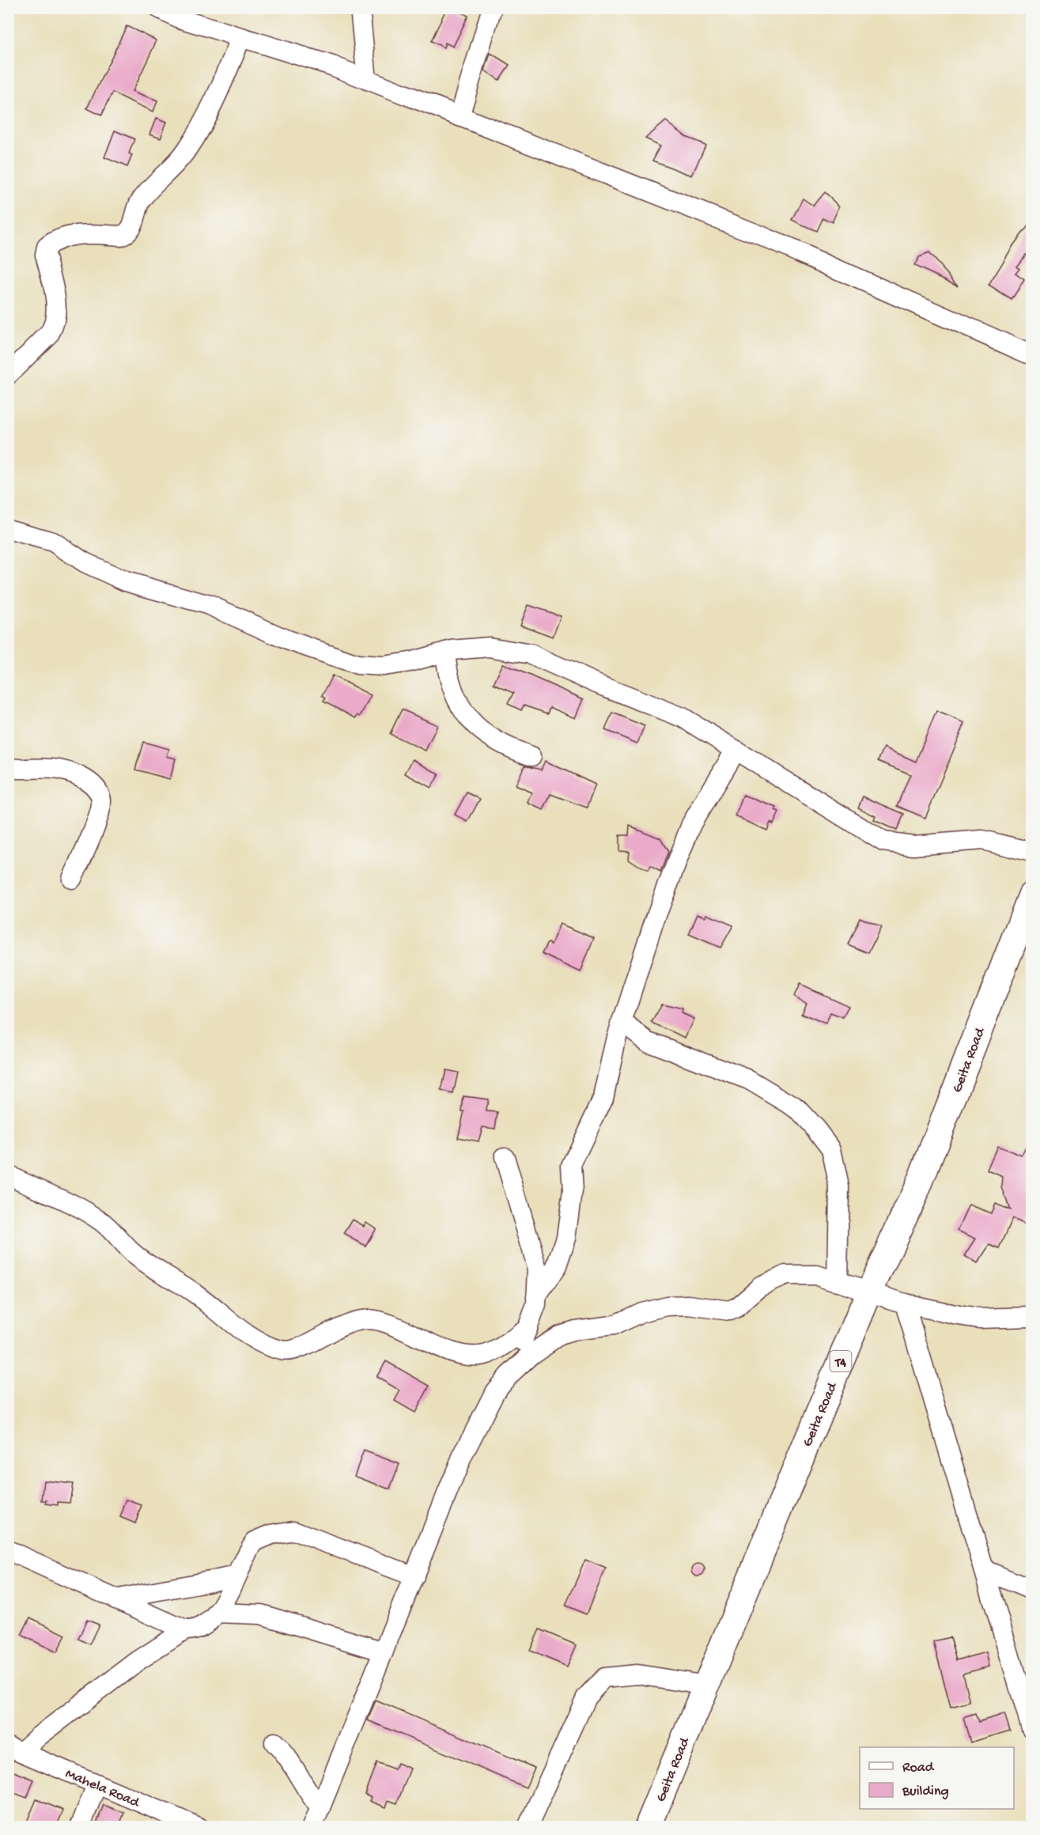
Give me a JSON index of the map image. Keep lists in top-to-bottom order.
{
  "streets": {
    "highway": ["Geita Road", "T4"],
    "street": ["Mahela Road"]
  },
  "legend": ["Road", "Building"]
}
